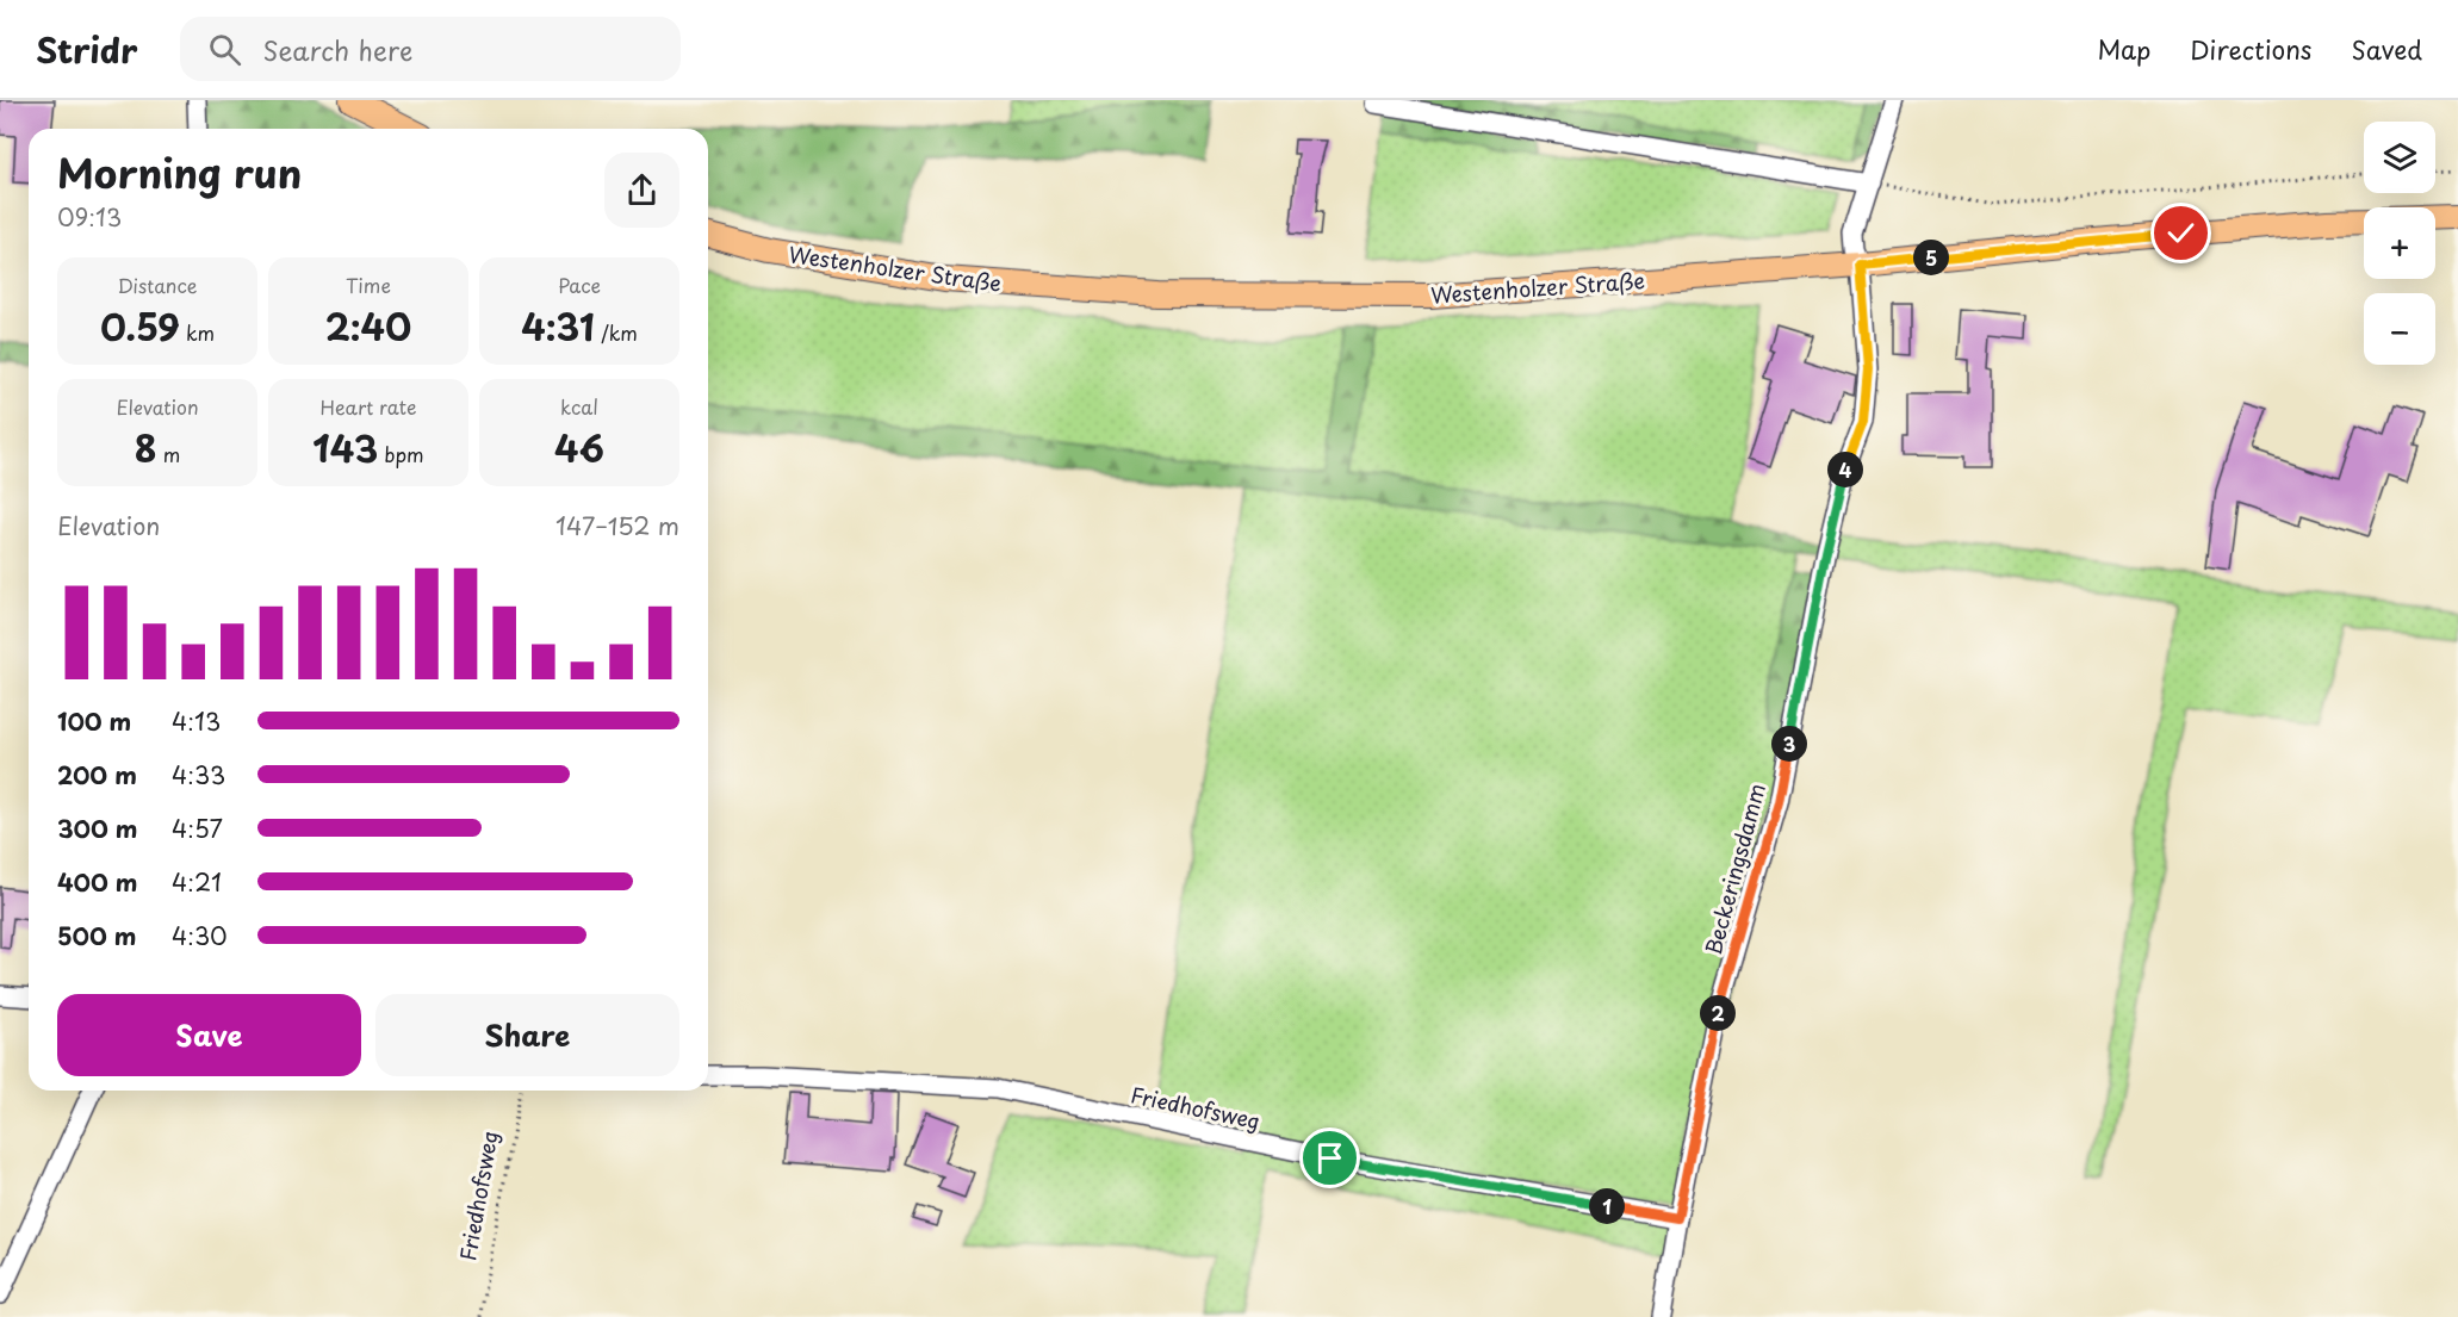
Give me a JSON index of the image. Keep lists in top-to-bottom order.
{
  "streets": {
    "main road": ["Westenholzer Straße"],
    "street": ["Beckeringsdamm", "Friedhofsweg"]
  },
  "crossings": [
    ["Westenholzer Straße", "Beckeringsdamm"],
    ["Beckeringsdamm", "Friedhofsweg"]
  ],
  "page": {
    "header": "Stridr",
    "search": "Search here",
    "nav": ["Map", "Directions", "Saved"],
    "map_buttons": ["+", "−"],
    "heading": ["Morning run", "09:13"],
    "pins": [
      "5",
      "4",
      "3",
      "2",
      "1"
    ],
    "stats": [
      ["Distance", "0.59 km"],
      ["Time", "2:40"],
      ["Pace", "4:31 /km"],
      ["Elevation", "8 m"],
      ["Heart rate", "143 bpm"],
      ["kcal", "46"]
    ],
    "chart": ["Elevation", "147–152 m"],
    "list": [
      {
        "name": "100 m",
        "note": "4:13"
      },
      {
        "name": "200 m",
        "note": "4:33"
      },
      {
        "name": "300 m",
        "note": "4:57"
      },
      {
        "name": "400 m",
        "note": "4:21"
      },
      {
        "name": "500 m",
        "note": "4:30"
      }
    ],
    "buttons": ["Save", "Share"]
  }
}
